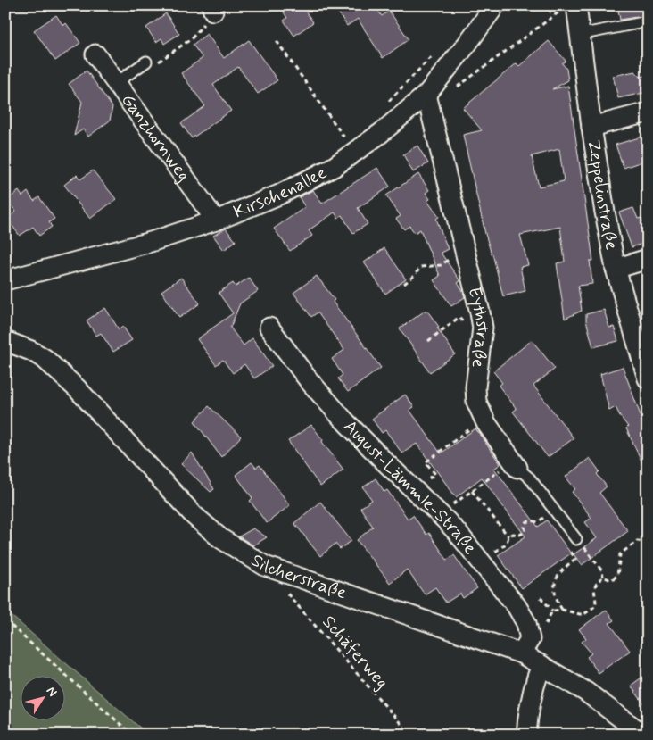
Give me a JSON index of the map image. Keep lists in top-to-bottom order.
{
  "streets": {
    "street": [
      "Ganzhornweg",
      "Kirschenallee",
      "Zeppelinstraße",
      "Eythstraße",
      "August-Lämmle-Straße",
      "Silcherstraße"
    ],
    "path": ["Schäferweg"]
  },
  "crossings": [
    ["Ganzhornweg", "Kirschenallee"],
    ["Kirschenallee", "Eythstraße"],
    ["August-Lämmle-Straße", "Silcherstraße"]
  ],
  "north": "top right"
}
